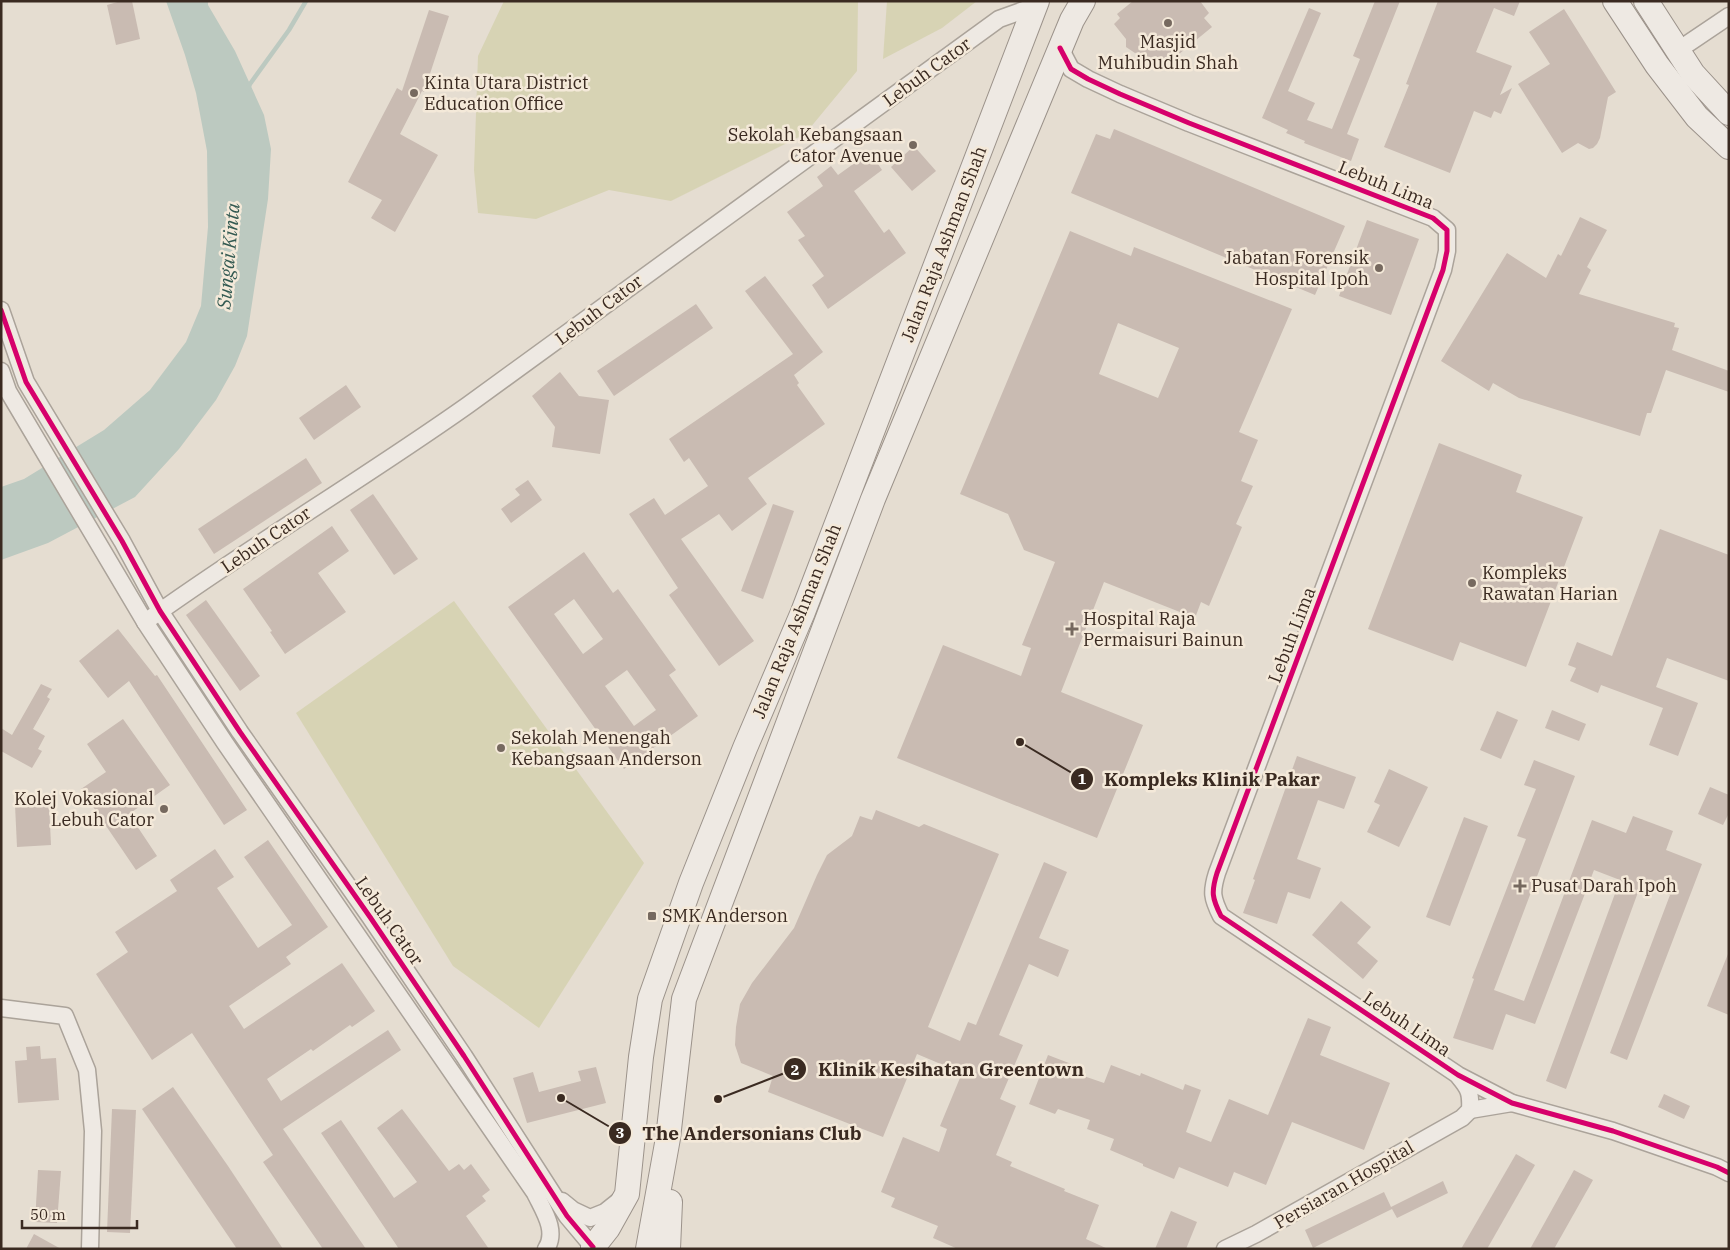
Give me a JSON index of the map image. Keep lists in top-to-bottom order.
{
  "streets": {
    "main road": ["Jalan Raja Ashman Shah"],
    "street": ["Lebuh Cator", "Lebuh Lima", "Persiaran Hospital"]
  },
  "crossings": [
    ["Lebuh Cator", "Jalan Raja Ashman Shah"],
    ["Lebuh Lima", "Jalan Raja Ashman Shah"],
    ["Lebuh Lima", "Persiaran Hospital"]
  ],
  "water": ["Sungai Kinta"],
  "places": {
    "other": [
      "Masjid Muhibudin Shah",
      "Kinta Utara District Education Office",
      "Sekolah Kebangsaan Cator Avenue",
      "Jabatan Forensik Hospital Ipoh",
      "Kompleks Rawatan Harian",
      "Kompleks Klinik Pakar",
      "Sekolah Menengah Kebangsaan Anderson",
      "Kolej Vokasional Lebuh Cator",
      "The Andersonians Club",
      "Klinik Kesihatan Greentown"
    ],
    "health": ["Hospital Raja Permaisuri Bainun", "Pusat Darah Ipoh"],
    "transit": ["SMK Anderson"]
  },
  "scale_bar": "50 m"
}
